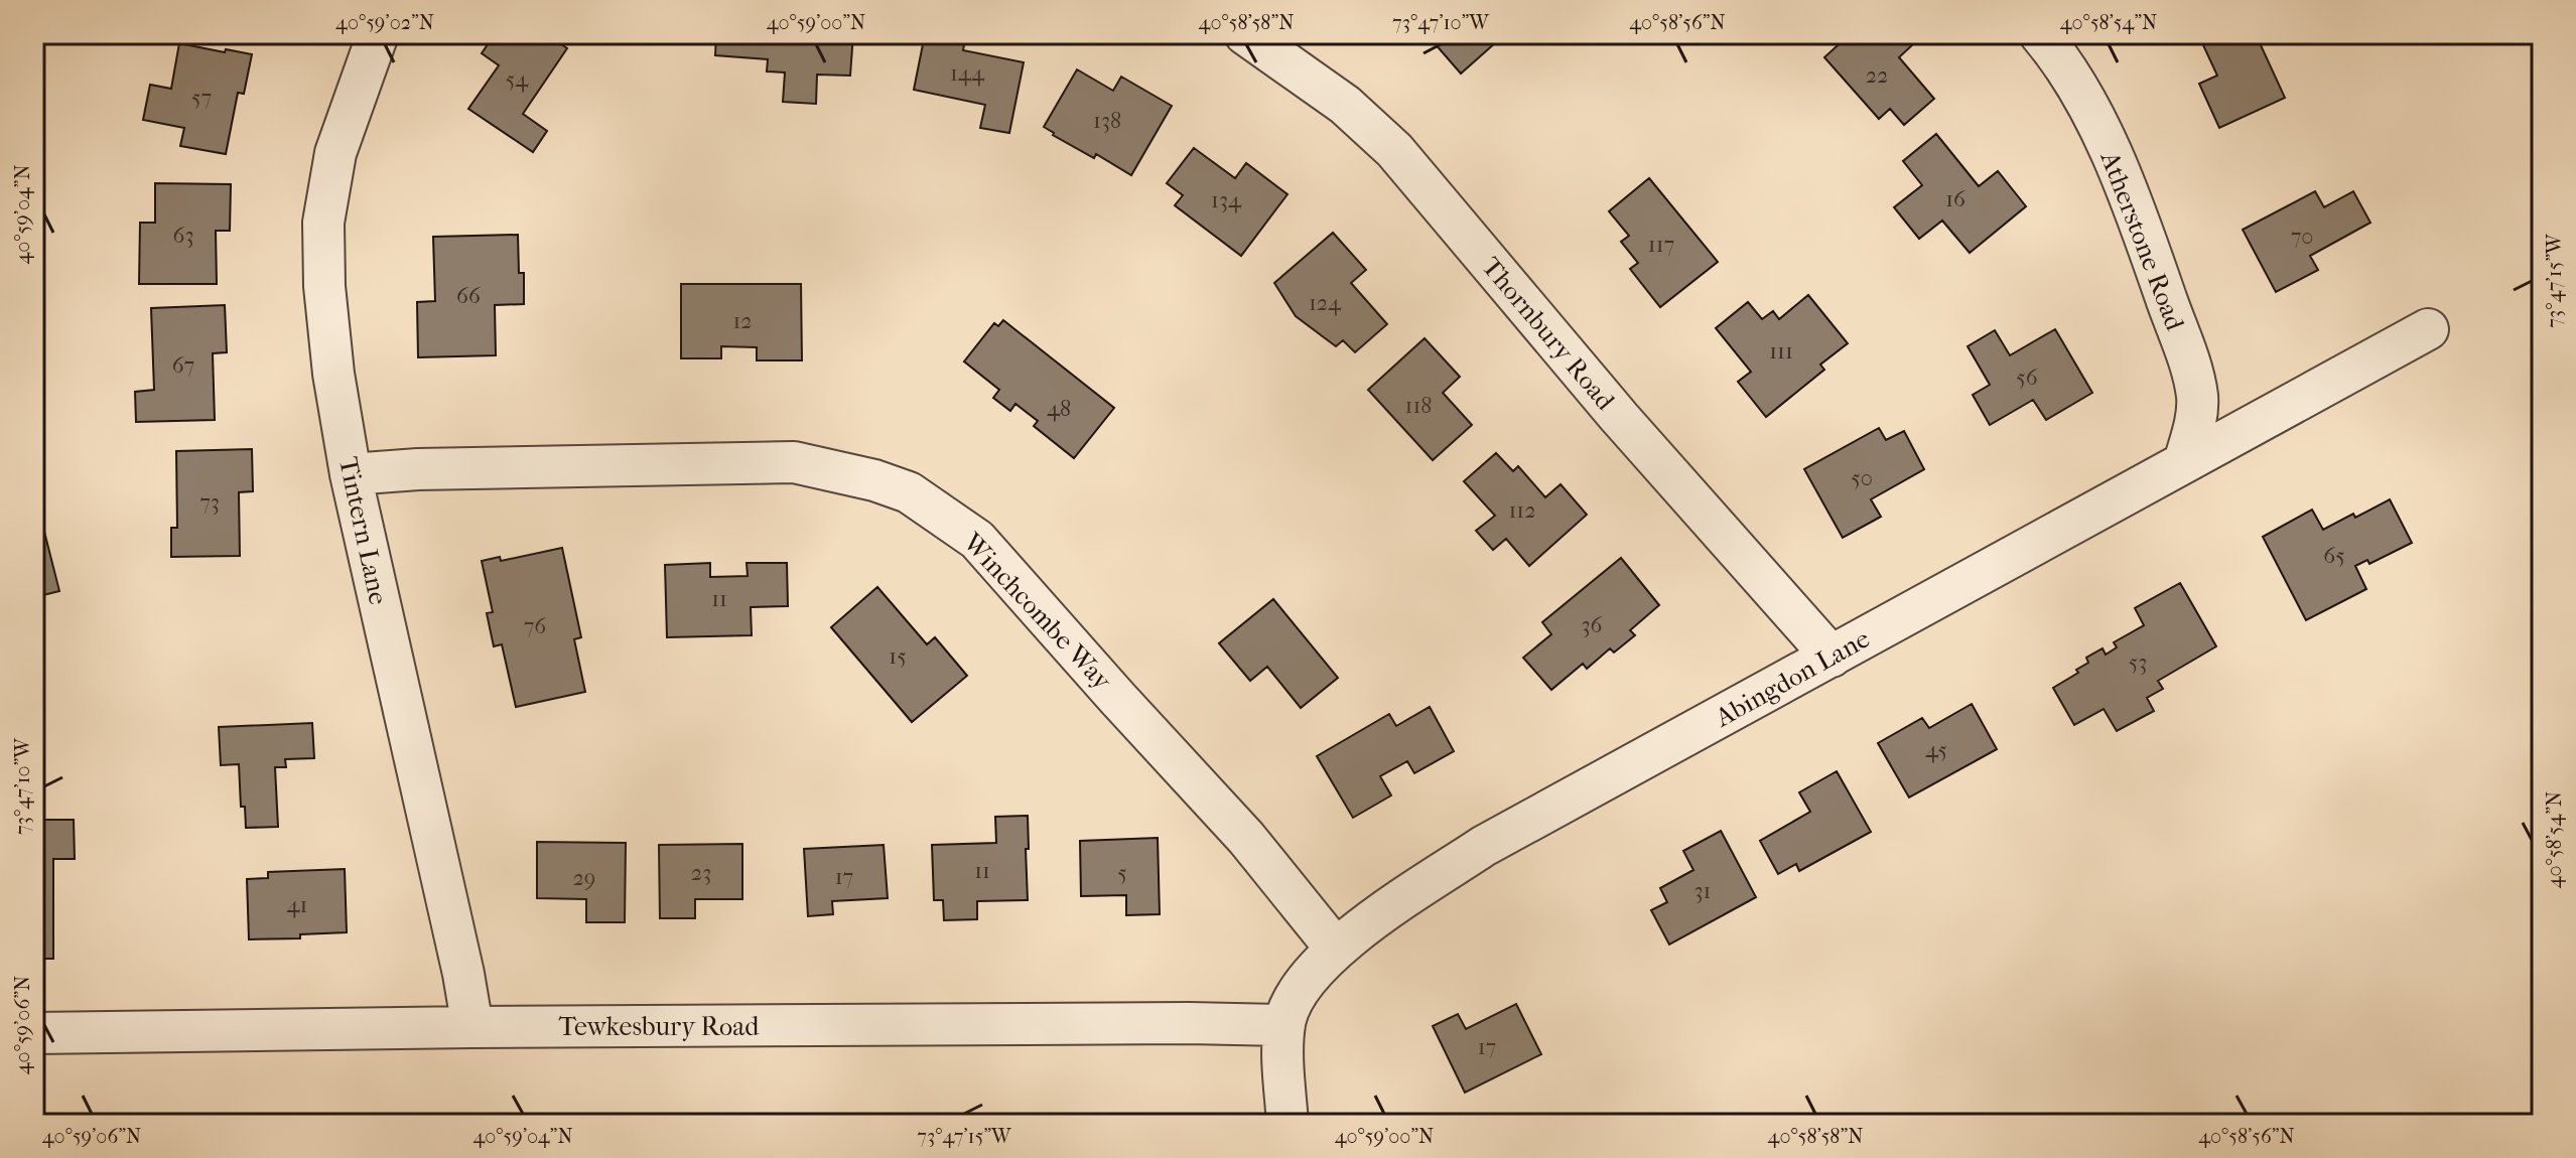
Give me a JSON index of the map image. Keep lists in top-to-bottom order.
{
  "streets": {
    "street": [
      "Atherstone Road",
      "Thornbury Road",
      "Tintern Lane",
      "Winchcombe Way",
      "Abingdon Lane",
      "Tewkesbury Road"
    ]
  },
  "crossings": [
    ["Atherstone Road", "Abingdon Lane"],
    ["Thornbury Road", "Abingdon Lane"],
    ["Tintern Lane", "Winchcombe Way"],
    ["Tintern Lane", "Tewkesbury Road"],
    ["Winchcombe Way", "Abingdon Lane"],
    ["Abingdon Lane", "Tewkesbury Road"]
  ],
  "house_numbers": [
    "144",
    "22",
    "54",
    "57",
    "138",
    "16",
    "134",
    "63",
    "70",
    "117",
    "66",
    "124",
    "12",
    "111",
    "67",
    "56",
    "118",
    "48",
    "50",
    "73",
    "112",
    "65",
    "11",
    "36",
    "76",
    "15",
    "53",
    "45",
    "11",
    "23",
    "5",
    "17",
    "29",
    "31",
    "41",
    "17"
  ],
  "coordinates": [
    "40°59'02\"N",
    "40°59'00\"N",
    "40°58'58\"N",
    "73°47'10\"W",
    "40°58'56\"N",
    "40°58'54\"N",
    "40°59'04\"N",
    "73°47'15\"W",
    "40°59'06\"N"
  ]
}
